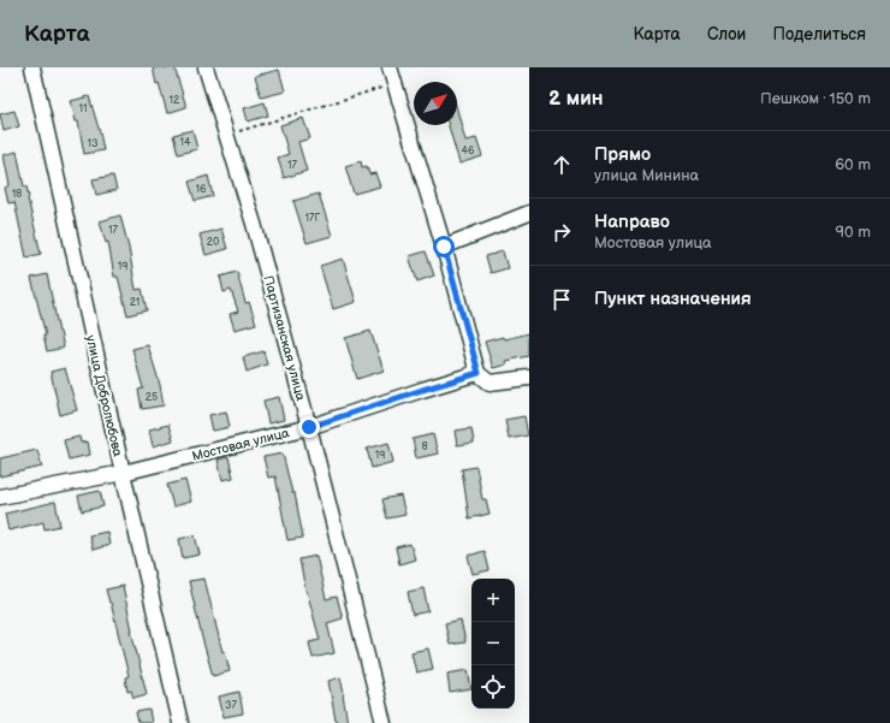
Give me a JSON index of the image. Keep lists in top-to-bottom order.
{
  "streets": {
    "street": ["Партизанская улица", "улица Добролюбова", "Мостовая улица"]
  },
  "crossings": [
    ["Партизанская улица", "Мостовая улица"],
    ["улица Добролюбова", "Мостовая улица"]
  ],
  "house_numbers": [
    "12",
    "11",
    "14",
    "13",
    "46",
    "17",
    "16",
    "18",
    "17Г",
    "17",
    "20",
    "19",
    "21",
    "25",
    "8",
    "19",
    "37"
  ],
  "north": "top right",
  "page": {
    "header": "Карта",
    "nav": ["Карта", "Слои", "Поделиться"],
    "heading": ["2 мин", "Пешком · 150 m"],
    "list": [
      ["Прямо", "улица Минина", "60 m"],
      ["Направо", "Мостовая улица", "90 m"],
      "Пункт назначения"
    ],
    "map_buttons": ["+", "−"]
  }
}
